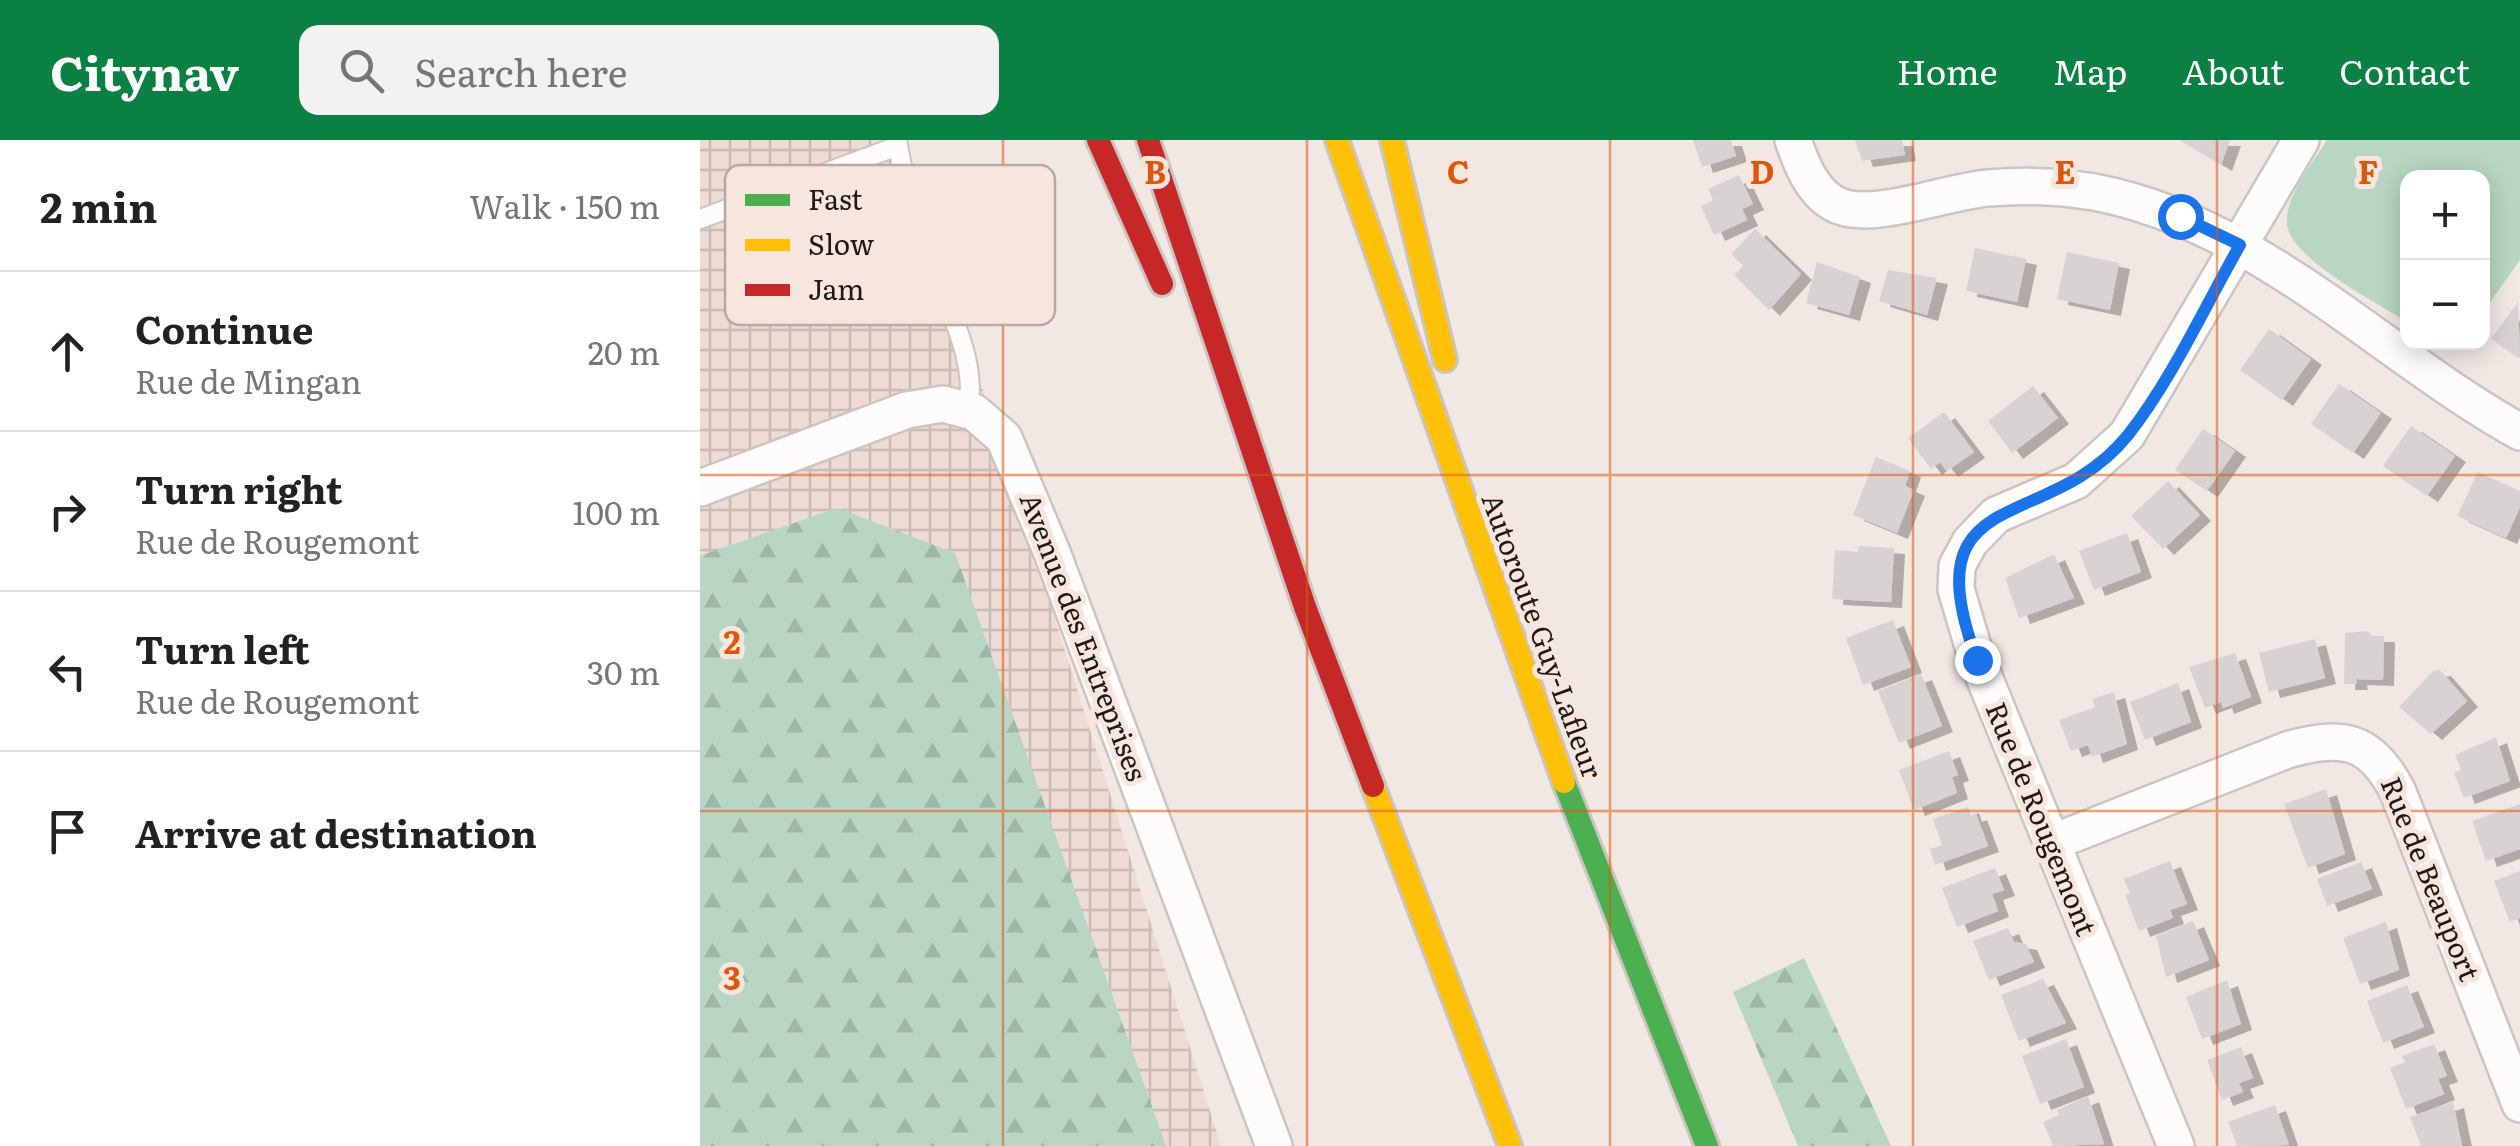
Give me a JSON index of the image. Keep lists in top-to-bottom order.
{
  "streets": {
    "highway": ["Autoroute Guy-Lafleur"],
    "street": ["Avenue des Entreprises", "Rue de Rougemont", "Rue de Beauport"]
  },
  "crossings": [
    ["Rue de Rougemont", "Rue de Beauport"]
  ],
  "legend": ["Fast", "Slow", "Jam"],
  "page": {
    "header": "Citynav",
    "search": "Search here",
    "nav": [
      "Home",
      "Map",
      "About",
      "Contact"
    ],
    "heading": ["2 min", "Walk · 150 m"],
    "map_buttons": ["+", "−"],
    "list": [
      ["Continue", "Rue de Mingan", "20 m"],
      ["Turn right", "Rue de Rougemont", "100 m"],
      ["Turn left", "Rue de Rougemont", "30 m"],
      "Arrive at destination"
    ]
  },
  "grid": {
    "columns": [
      "B",
      "C",
      "D",
      "E",
      "F"
    ],
    "rows": ["2", "3"]
  }
}
